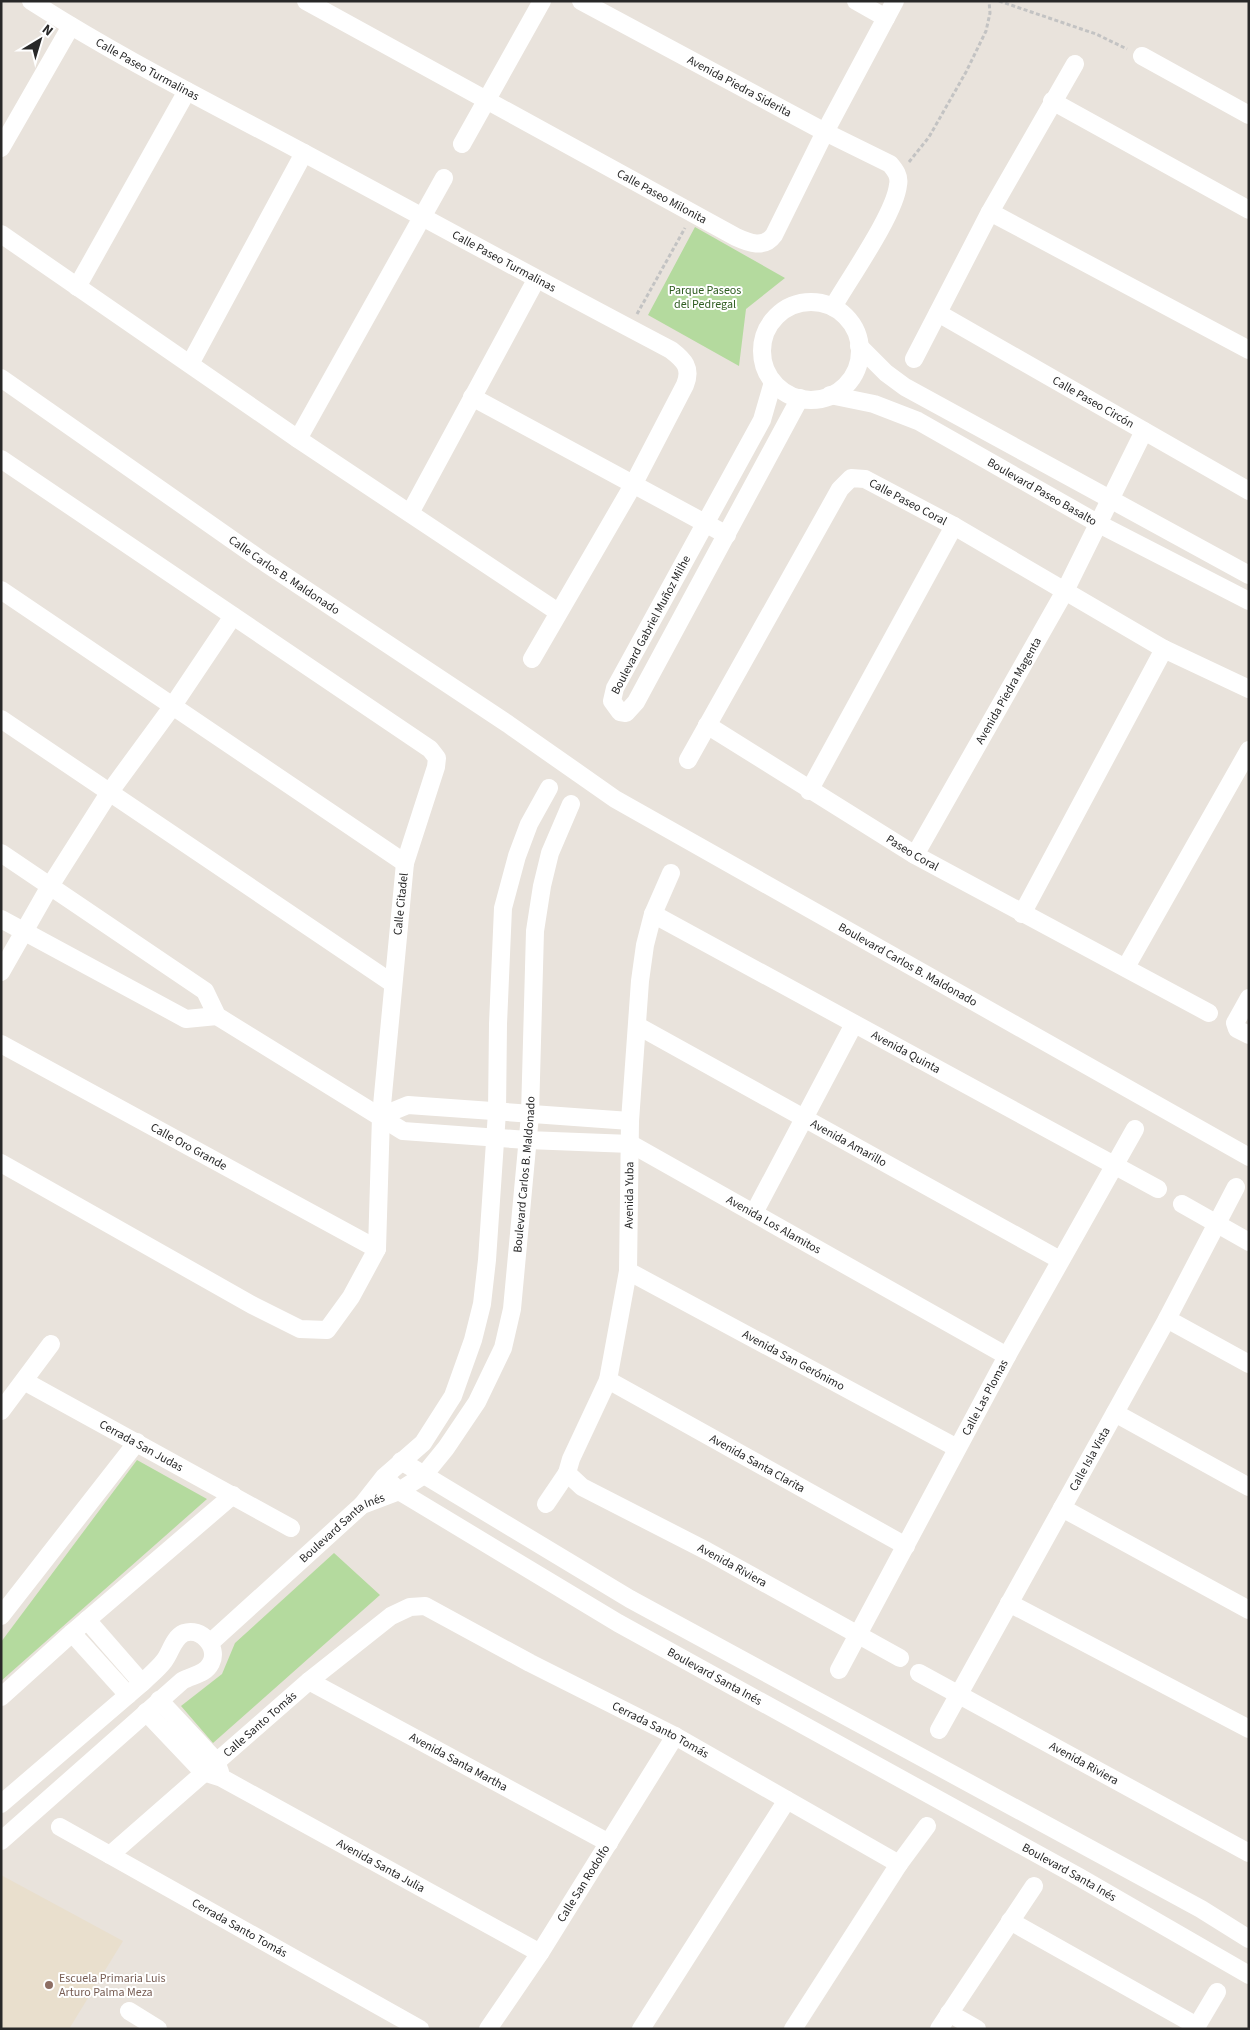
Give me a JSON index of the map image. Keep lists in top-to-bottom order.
{
  "streets": {
    "street": [
      "Calle Paseo Turmalinas",
      "Avenida Piedra Siderita",
      "Calle Paseo Milonita",
      "Calle Paseo Circón",
      "Boulevard Paseo Basalto",
      "Calle Paseo Coral",
      "Calle Carlos B. Maldonado",
      "Boulevard Gabriel Muñoz Milhe",
      "Avenida Piedra Magenta",
      "Paseo Coral",
      "Calle Citadel",
      "Boulevard Carlos B. Maldonado",
      "Avenida Quinta",
      "Avenida Amarillo",
      "Calle Oro Grande",
      "Avenida Yuba",
      "Avenida Los Alamitos",
      "Avenida San Gerónimo",
      "Calle Las Plomas",
      "Cerrada San Judas",
      "Calle Isla Vista",
      "Avenida Santa Clarita",
      "Boulevard Santa Inés",
      "Avenida Riviera",
      "Calle Santo Tomás",
      "Cerrada Santo Tomás",
      "Avenida Santa Martha",
      "Avenida Santa Julia",
      "Calle San Rodolfo"
    ]
  },
  "crossings": [
    ["Avenida Piedra Siderita", "Calle Paseo Milonita"],
    ["Calle Paseo Circón", "Avenida Piedra Magenta"],
    ["Boulevard Paseo Basalto", "Boulevard Gabriel Muñoz Milhe"],
    ["Boulevard Paseo Basalto", "Avenida Piedra Magenta"],
    ["Calle Paseo Coral", "Avenida Piedra Magenta"],
    ["Calle Paseo Coral", "Paseo Coral"],
    ["Calle Carlos B. Maldonado", "Boulevard Carlos B. Maldonado"],
    ["Avenida Piedra Magenta", "Paseo Coral"],
    ["Calle Citadel", "Calle Oro Grande"],
    ["Calle Citadel", "Avenida Los Alamitos"],
    ["Boulevard Carlos B. Maldonado", "Avenida Los Alamitos"],
    ["Boulevard Carlos B. Maldonado", "Boulevard Santa Inés"],
    ["Avenida Quinta", "Avenida Yuba"],
    ["Avenida Quinta", "Calle Las Plomas"],
    ["Avenida Amarillo", "Avenida Yuba"],
    ["Avenida Amarillo", "Calle Las Plomas"],
    ["Avenida Yuba", "Avenida Los Alamitos"],
    ["Avenida Yuba", "Avenida San Gerónimo"],
    ["Avenida Yuba", "Avenida Santa Clarita"],
    ["Avenida Yuba", "Avenida Riviera"],
    ["Avenida Los Alamitos", "Calle Las Plomas"],
    ["Avenida San Gerónimo", "Calle Las Plomas"],
    ["Calle Las Plomas", "Avenida Santa Clarita"],
    ["Calle Las Plomas", "Avenida Riviera"],
    ["Calle Isla Vista", "Avenida Riviera"],
    ["Calle Santo Tomás", "Cerrada Santo Tomás"],
    ["Calle Santo Tomás", "Avenida Santa Martha"],
    ["Calle Santo Tomás", "Avenida Santa Julia"],
    ["Cerrada Santo Tomás", "Calle San Rodolfo"],
    ["Avenida Santa Martha", "Calle San Rodolfo"],
    ["Avenida Santa Julia", "Calle San Rodolfo"]
  ],
  "parks": ["Parque Paseos del Pedregal"],
  "places": ["Escuela Primaria Luis Arturo Palma Meza"],
  "north": "top right"
}
